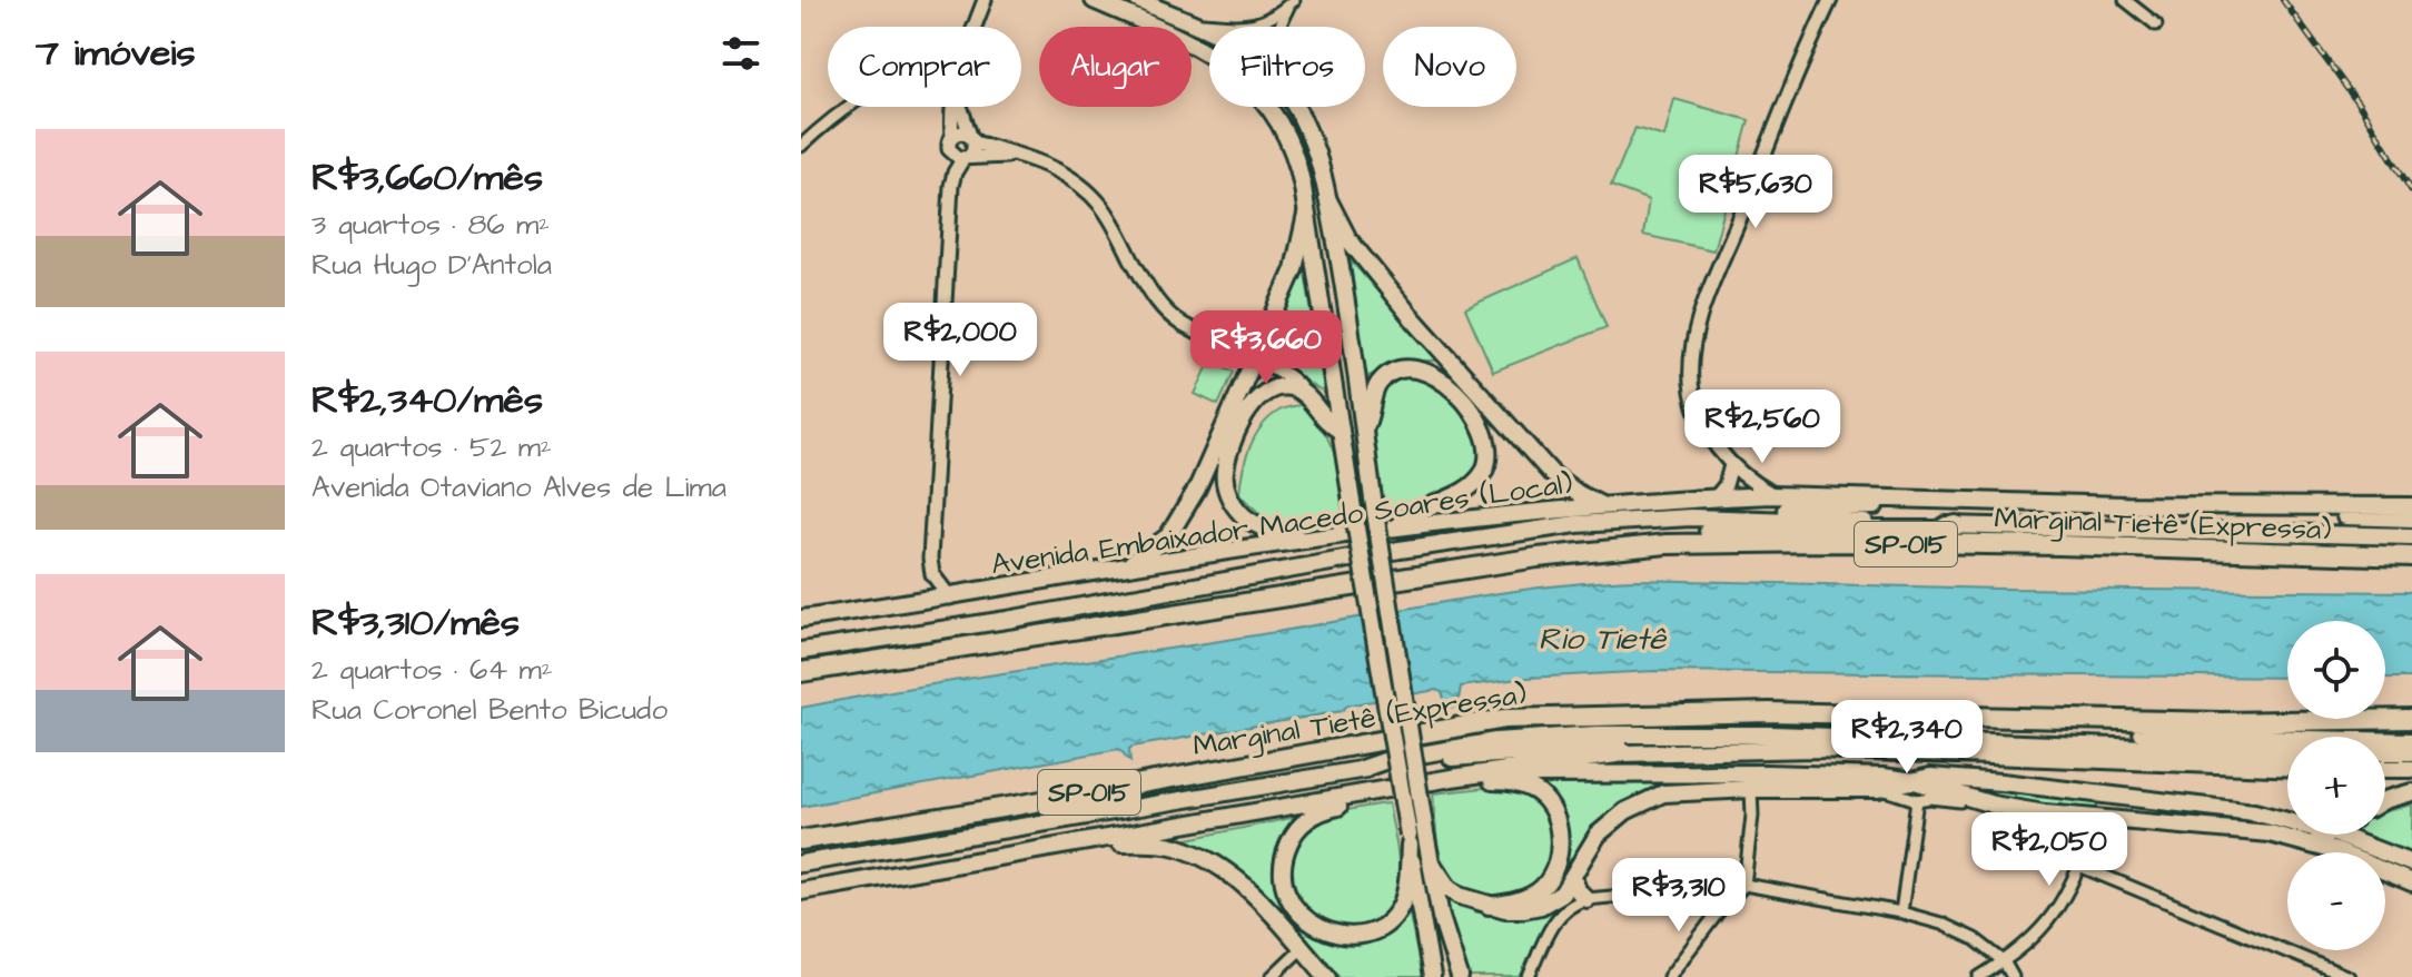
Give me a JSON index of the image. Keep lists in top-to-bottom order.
{
  "streets": {
    "highway": ["Marginal Tietê (Expressa)", "SP-015"],
    "main road": ["Avenida Embaixador Macedo Soares (Local)"]
  },
  "crossings": [
    ["Marginal Tietê (Expressa)", "SP-015"]
  ],
  "water": ["Rio Tietê"],
  "page": {
    "heading": "7 imóveis",
    "chip": [
      "Comprar",
      "Alugar",
      "Filtros",
      "Novo"
    ],
    "list": [
      {
        "name": "R$3,660/mês",
        "note": "3 quartos · 86 m² · Rua Hugo D'Antola"
      },
      {
        "name": "R$2,340/mês",
        "note": "2 quartos · 52 m² · Avenida Otaviano Alves de Lima"
      },
      {
        "name": "R$3,310/mês",
        "note": "2 quartos · 64 m² · Rua Coronel Bento Bicudo"
      }
    ],
    "price": [
      "R$5,630",
      "R$2,000",
      "R$3,660",
      "R$2,560",
      "R$2,340",
      "R$2,050",
      "R$3,310"
    ],
    "map_buttons": ["+", "−"]
  }
}
